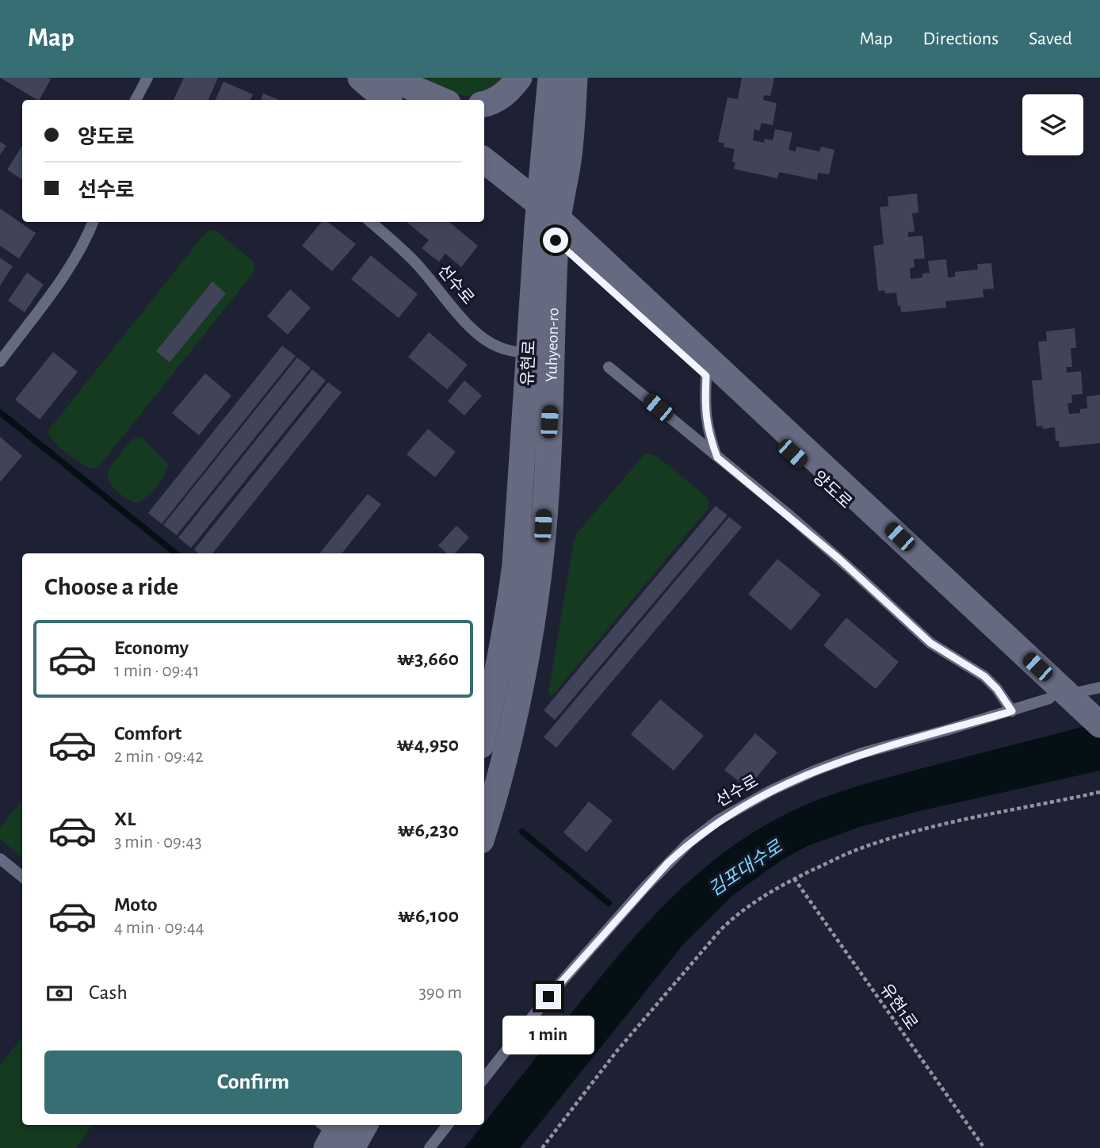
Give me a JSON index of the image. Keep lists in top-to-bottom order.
{
  "streets": {
    "street": ["Yuhyeon-ro", "유현로", "양도로"],
    "lane": ["선수로"],
    "path": ["유현1로"]
  },
  "crossings": [
    ["선수로", "유현로"],
    ["선수로", "양도로"],
    ["Yuhyeon-ro", "유현로"],
    ["Yuhyeon-ro", "양도로"],
    ["유현로", "양도로"]
  ],
  "water": ["김포대수로"],
  "page": {
    "header": "Map",
    "nav": ["Map", "Directions", "Saved"],
    "banner": ["양도로", "선수로"],
    "heading": "Choose a ride",
    "list": [
      {
        "name": "Economy",
        "note": "1 min · 09:41",
        "value": "₩3,660"
      },
      {
        "name": "Comfort",
        "note": "2 min · 09:42",
        "value": "₩4,950"
      },
      {
        "name": "XL",
        "note": "3 min · 09:43",
        "value": "₩6,230"
      },
      {
        "name": "Moto",
        "note": "4 min · 09:44",
        "value": "₩6,100"
      }
    ],
    "pay": ["Cash", "390 m"],
    "bubble": "1 min",
    "buttons": "Confirm"
  }
}
